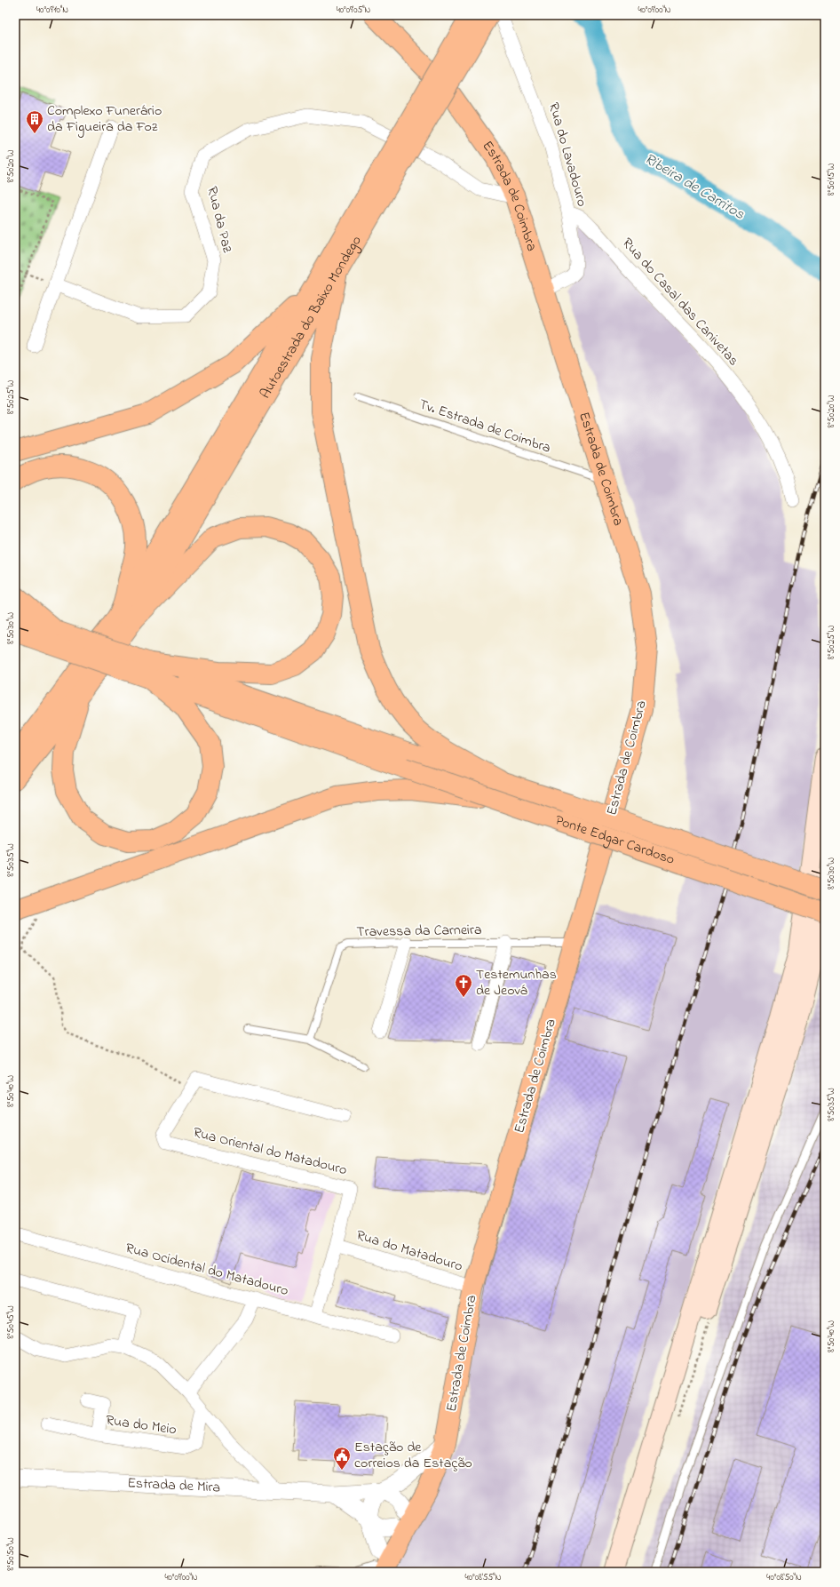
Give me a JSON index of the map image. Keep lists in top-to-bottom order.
{
  "streets": {
    "main road": ["Estrada de Coimbra", "Autoestrada do Baixo Mondego", "Ponte Edgar Cardoso"],
    "street": [
      "Rua do Lavadouro",
      "Rua da Paz",
      "Rua do Casal das Canivetas",
      "Rua Oriental do Matadouro",
      "Rua do Matadouro",
      "Rua Ocidental do Matadouro",
      "Rua do Meio",
      "Estrada de Mira"
    ],
    "lane": ["Tv. Estrada de Coimbra", "Travessa da Carneira"]
  },
  "crossings": [
    ["Rua do Lavadouro", "Estrada de Coimbra"],
    ["Rua do Lavadouro", "Rua do Casal das Canivetas"],
    ["Estrada de Coimbra", "Rua da Paz"],
    ["Estrada de Coimbra", "Tv. Estrada de Coimbra"],
    ["Estrada de Coimbra", "Travessa da Carneira"],
    ["Estrada de Coimbra", "Rua do Matadouro"],
    ["Estrada de Coimbra", "Estrada de Mira"],
    ["Rua Oriental do Matadouro", "Rua do Matadouro"]
  ],
  "water": ["Ribeira de Carritos"],
  "places": {
    "building": ["Complexo Funerário da Figueira da Foz"],
    "church": ["Testemunhas de Jeová"],
    "public building": ["Estação de correios da Estação"]
  },
  "coordinates": [
    "40°09'10\"N",
    "40°09'05\"N",
    "40°09'00\"N",
    "8°50'20\"W",
    "8°50'15\"W",
    "8°50'25\"W",
    "8°50'30\"W",
    "8°50'35\"W",
    "8°50'40\"W",
    "8°50'45\"W",
    "8°50'50\"W",
    "40°08'55\"N",
    "40°08'50\"N"
  ]
}
